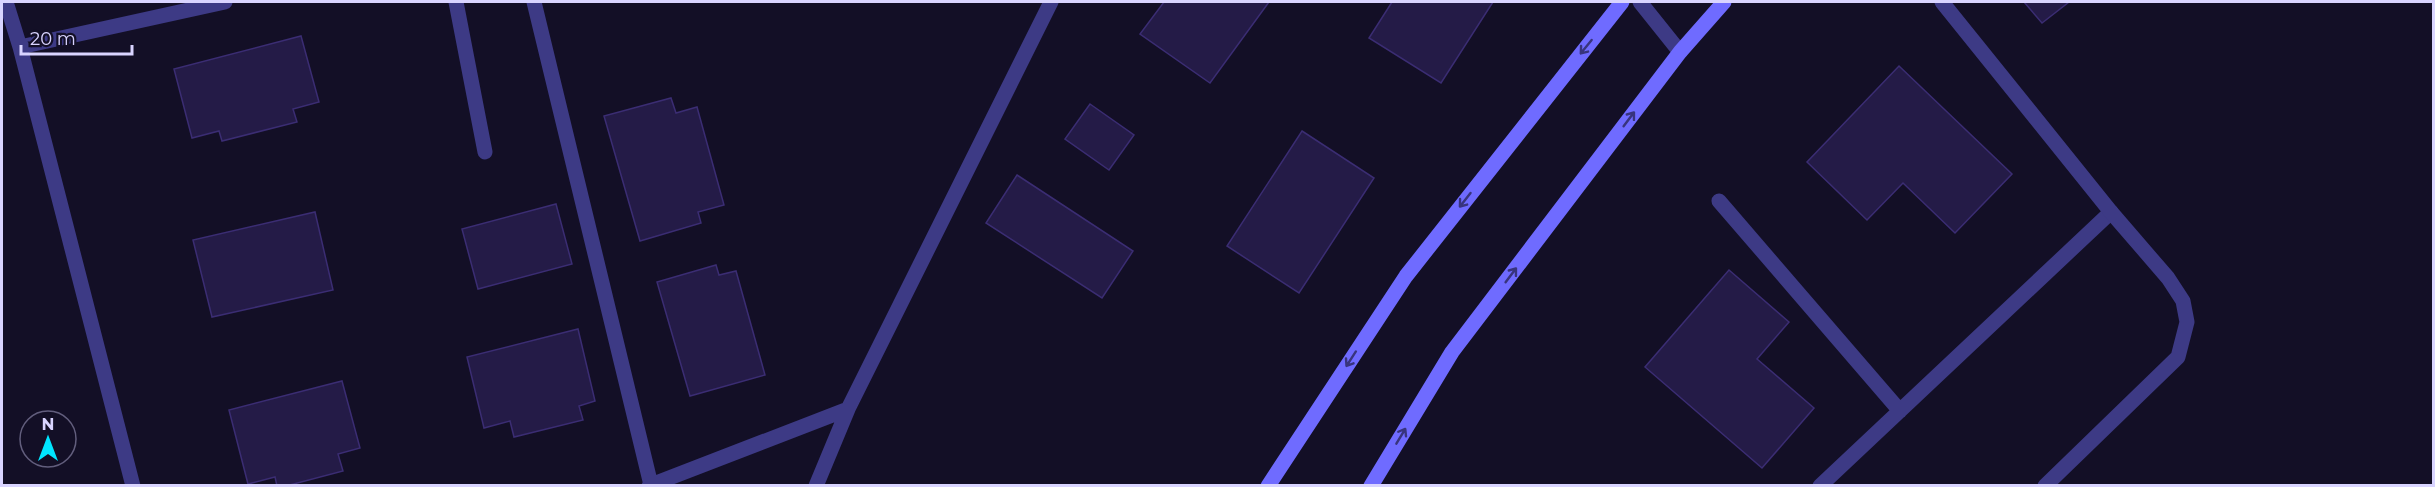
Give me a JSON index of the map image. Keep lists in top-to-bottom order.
{
  "scale_bar": "20 m",
  "north": "top"
}
